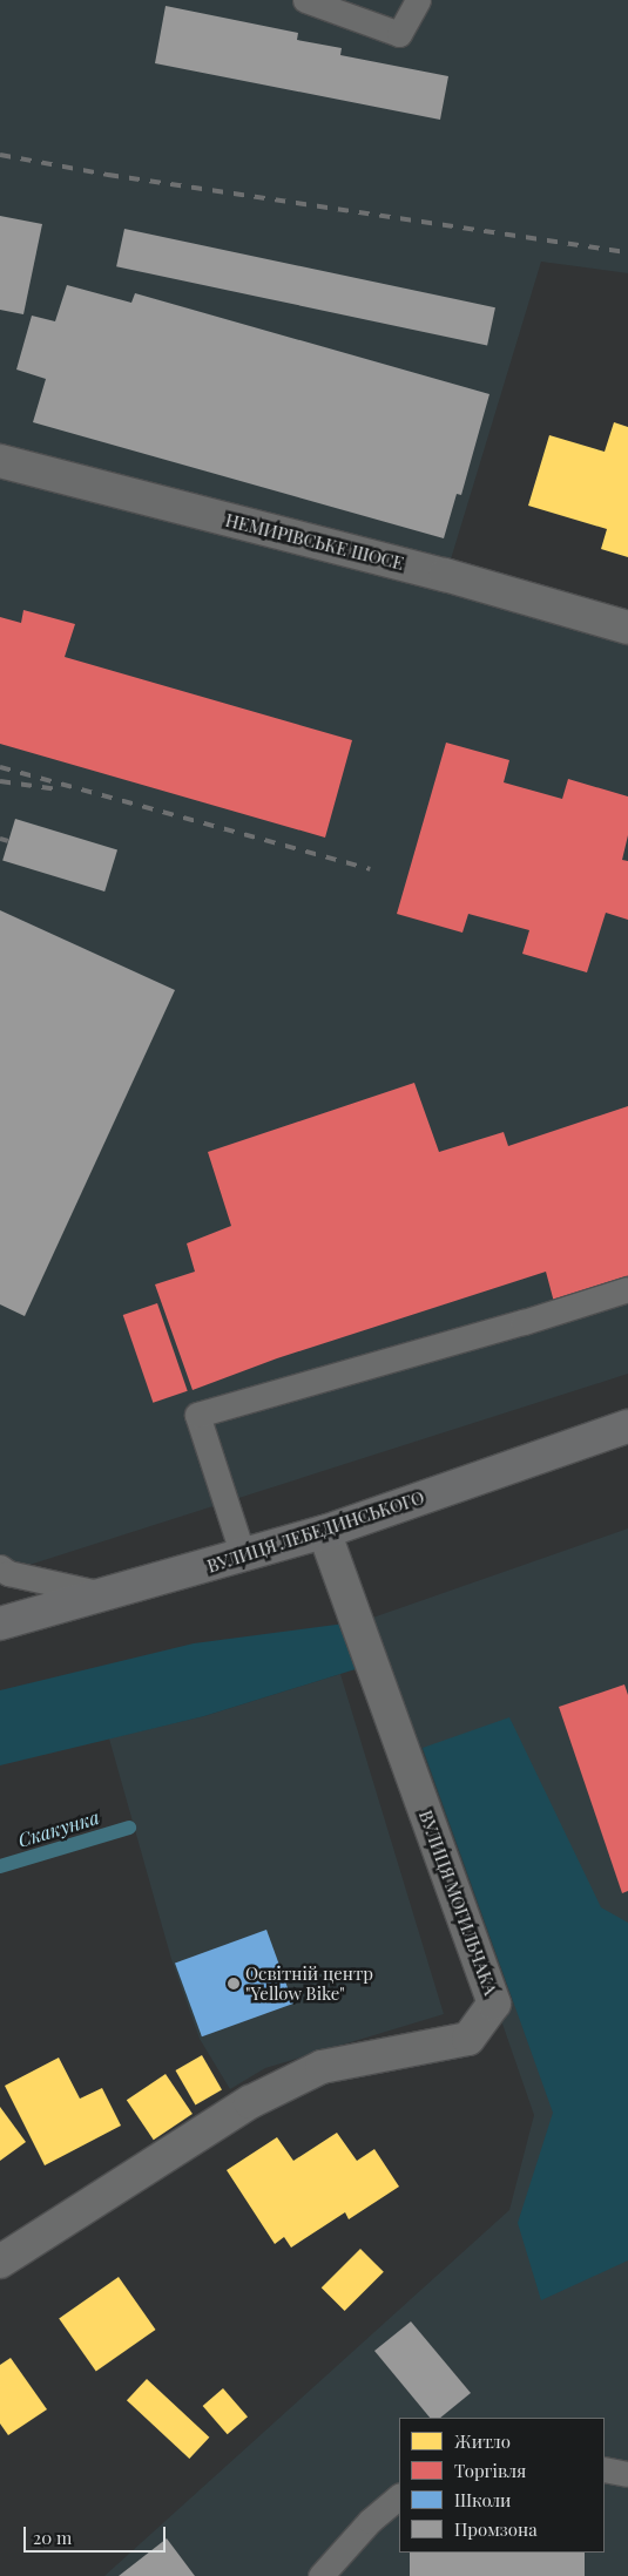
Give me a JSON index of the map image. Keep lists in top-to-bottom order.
{
  "streets": {
    "main road": ["ВУЛИЦЯ ЛЕБЕДИНСЬКОГО"],
    "street": ["НЕМИРІВСЬКЕ ШОСЕ", "ВУЛИЦЯ МОГИЛЬЧАКА"]
  },
  "crossings": [
    ["ВУЛИЦЯ ЛЕБЕДИНСЬКОГО", "ВУЛИЦЯ МОГИЛЬЧАКА"]
  ],
  "water": ["Скакунка"],
  "places": ["Освітній центр \"Yellow Bike\""],
  "legend": [
    "Житло",
    "Торгівля",
    "Школи",
    "Промзона"
  ],
  "scale_bar": "20 m"
}
